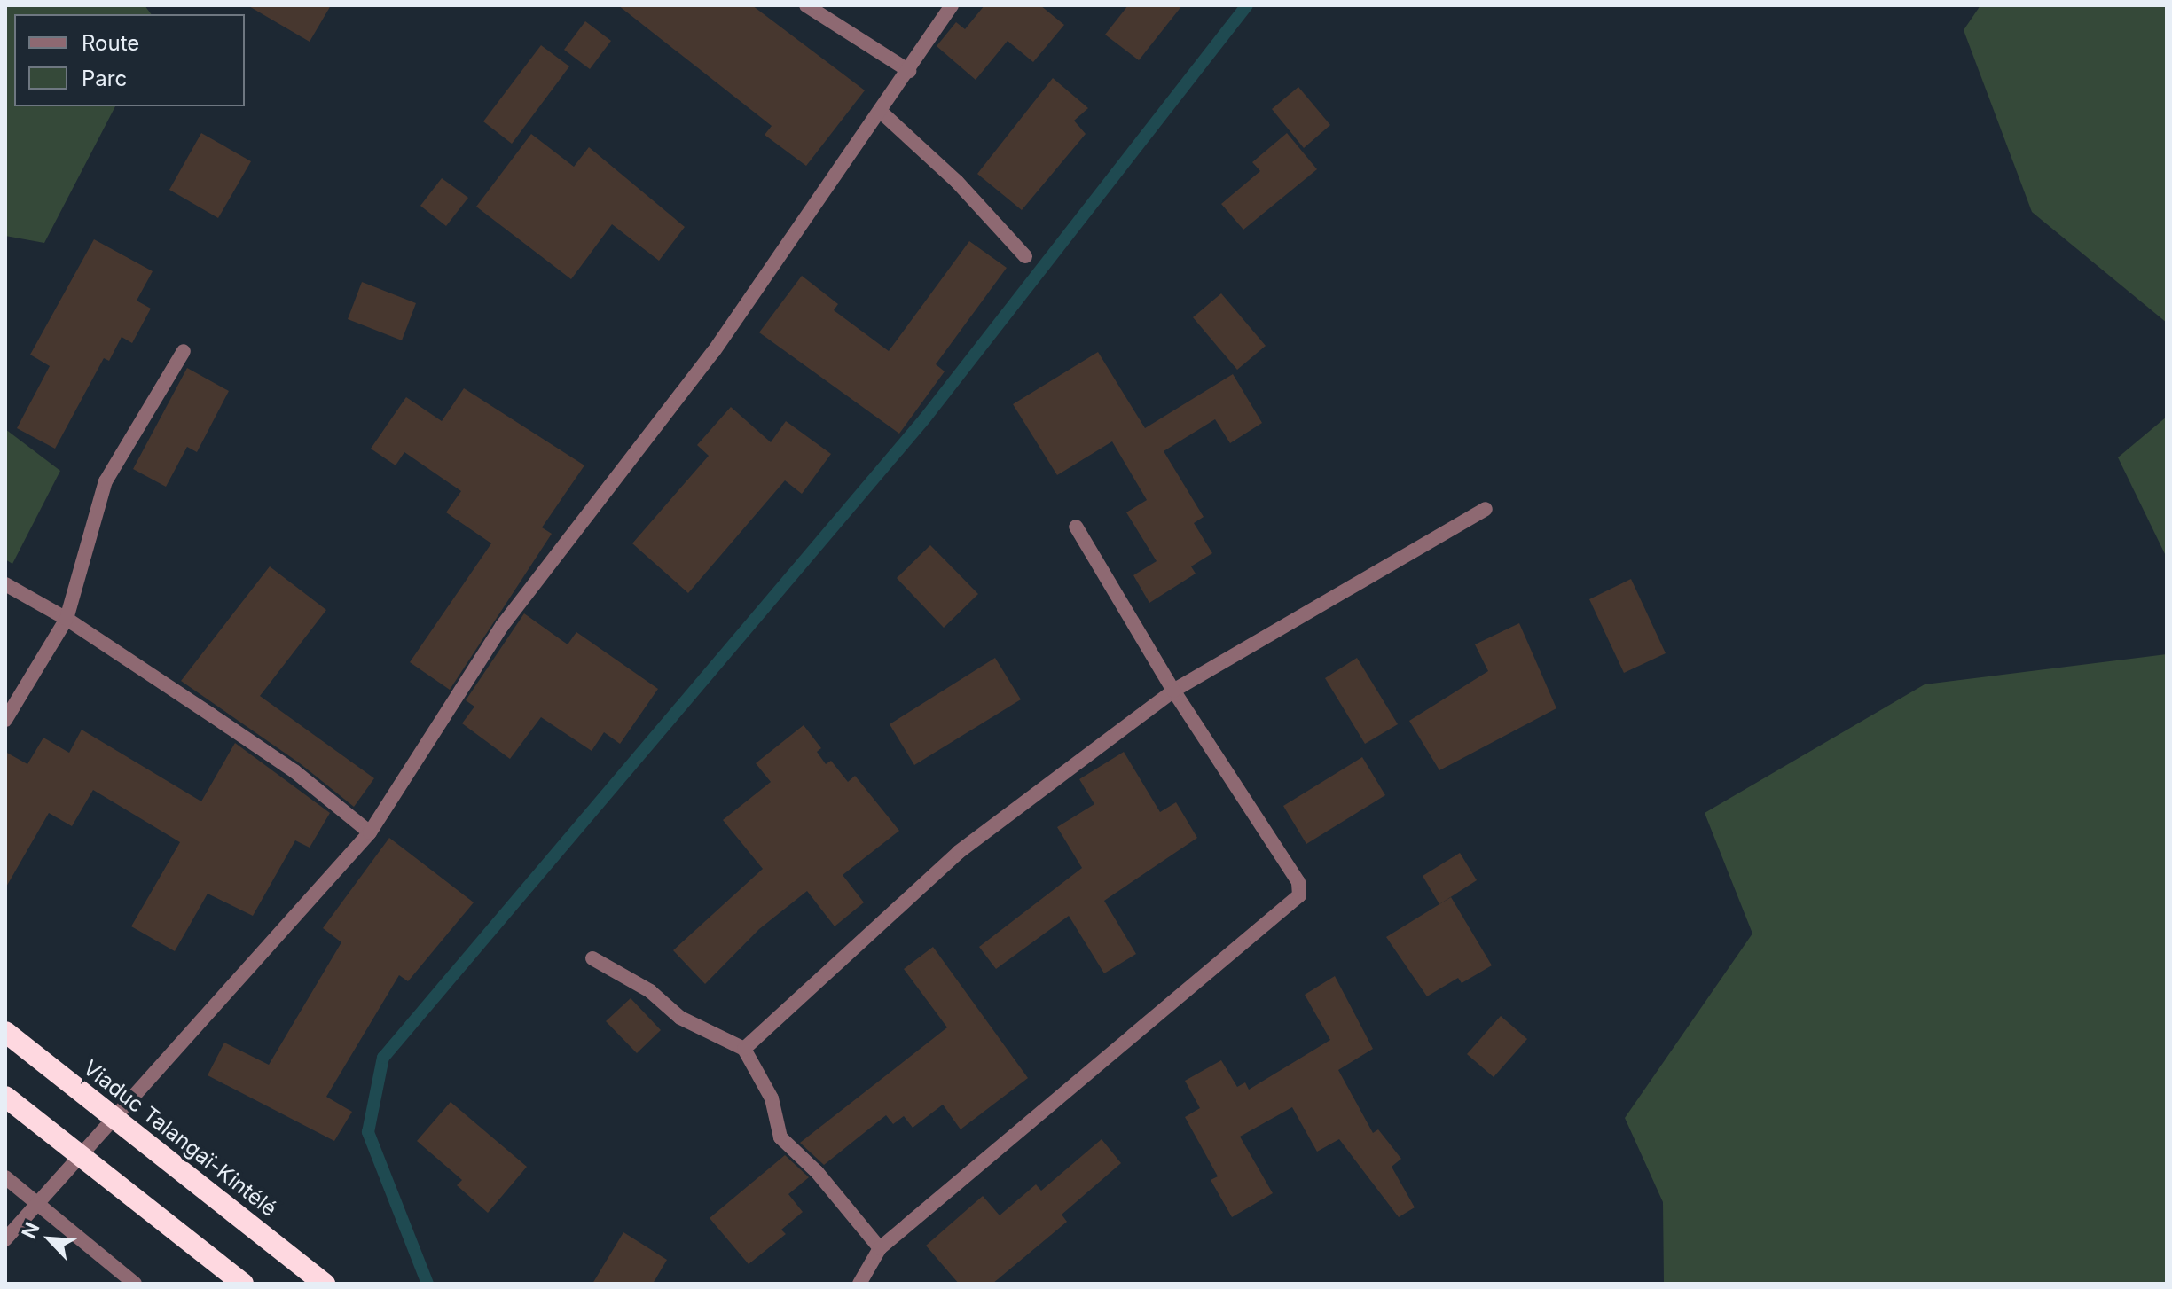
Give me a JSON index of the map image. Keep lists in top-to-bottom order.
{
  "streets": {
    "highway": ["Viaduc Talangaï-Kintélé"]
  },
  "legend": ["Route", "Parc"],
  "north": "top left"
}
